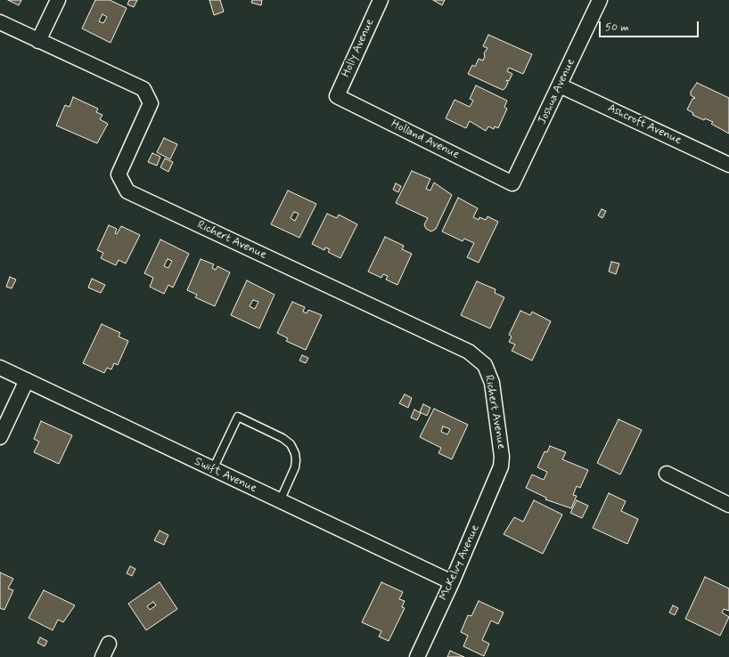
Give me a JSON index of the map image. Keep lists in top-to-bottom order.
{
  "streets": {
    "street": [
      "Holly Avenue",
      "Joshua Avenue",
      "Ashcroft Avenue",
      "Holland Avenue",
      "Richert Avenue",
      "Swift Avenue",
      "McKelvy Avenue"
    ]
  },
  "crossings": [
    ["Holly Avenue", "Holland Avenue"],
    ["Joshua Avenue", "Ashcroft Avenue"],
    ["Joshua Avenue", "Holland Avenue"],
    ["Richert Avenue", "McKelvy Avenue"],
    ["Swift Avenue", "McKelvy Avenue"]
  ],
  "scale_bar": "50 m"
}
